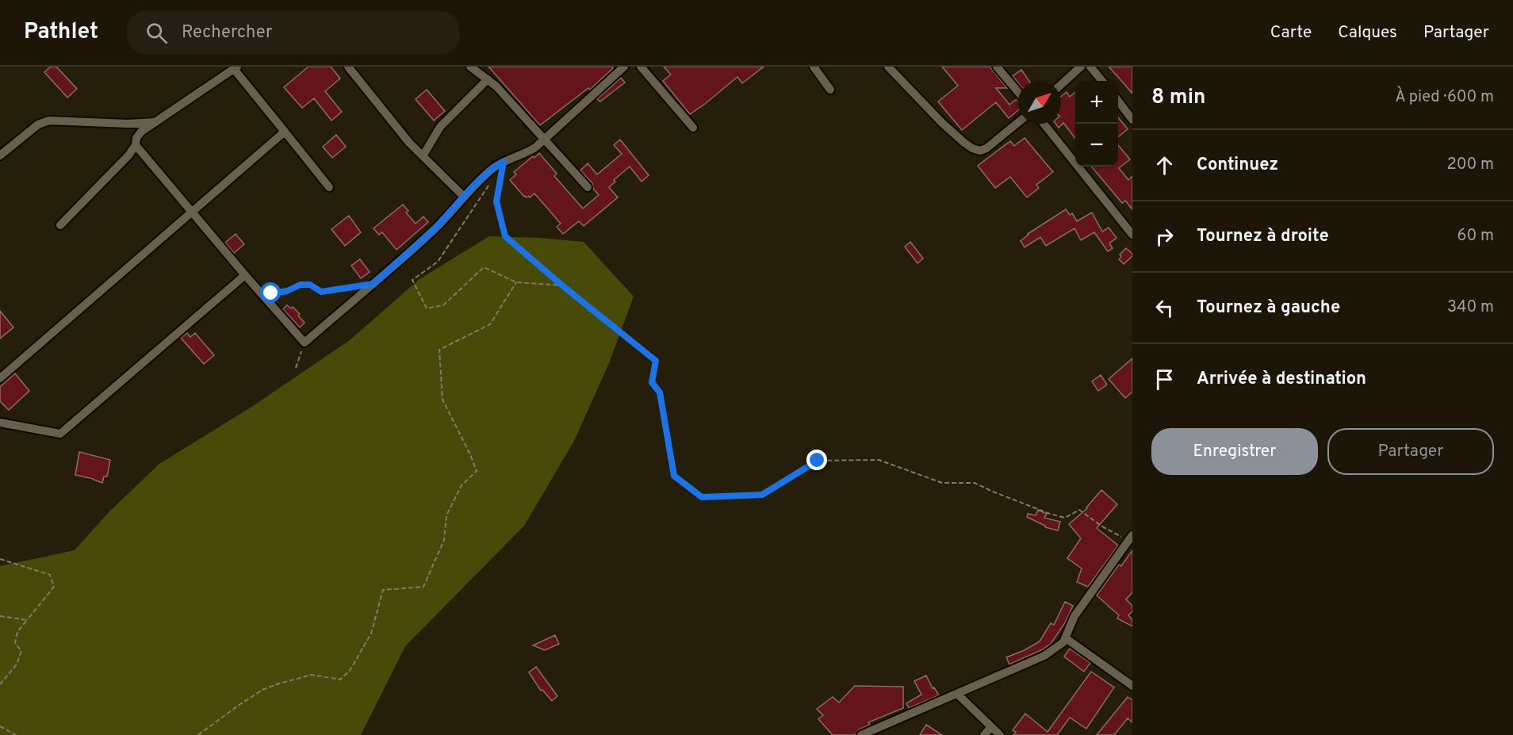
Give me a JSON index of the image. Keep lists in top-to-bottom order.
{
  "north": "top right",
  "page": {
    "header": "Pathlet",
    "search": "Rechercher",
    "nav": ["Carte", "Calques", "Partager"],
    "heading": ["8 min", "À pied · 600 m"],
    "map_buttons": ["+", "−"],
    "list": [
      ["Continuez", "200 m"],
      ["Tournez à droite", "60 m"],
      ["Tournez à gauche", "340 m"],
      "Arrivée à destination"
    ],
    "buttons": ["Enregistrer", "Partager"]
  }
}
